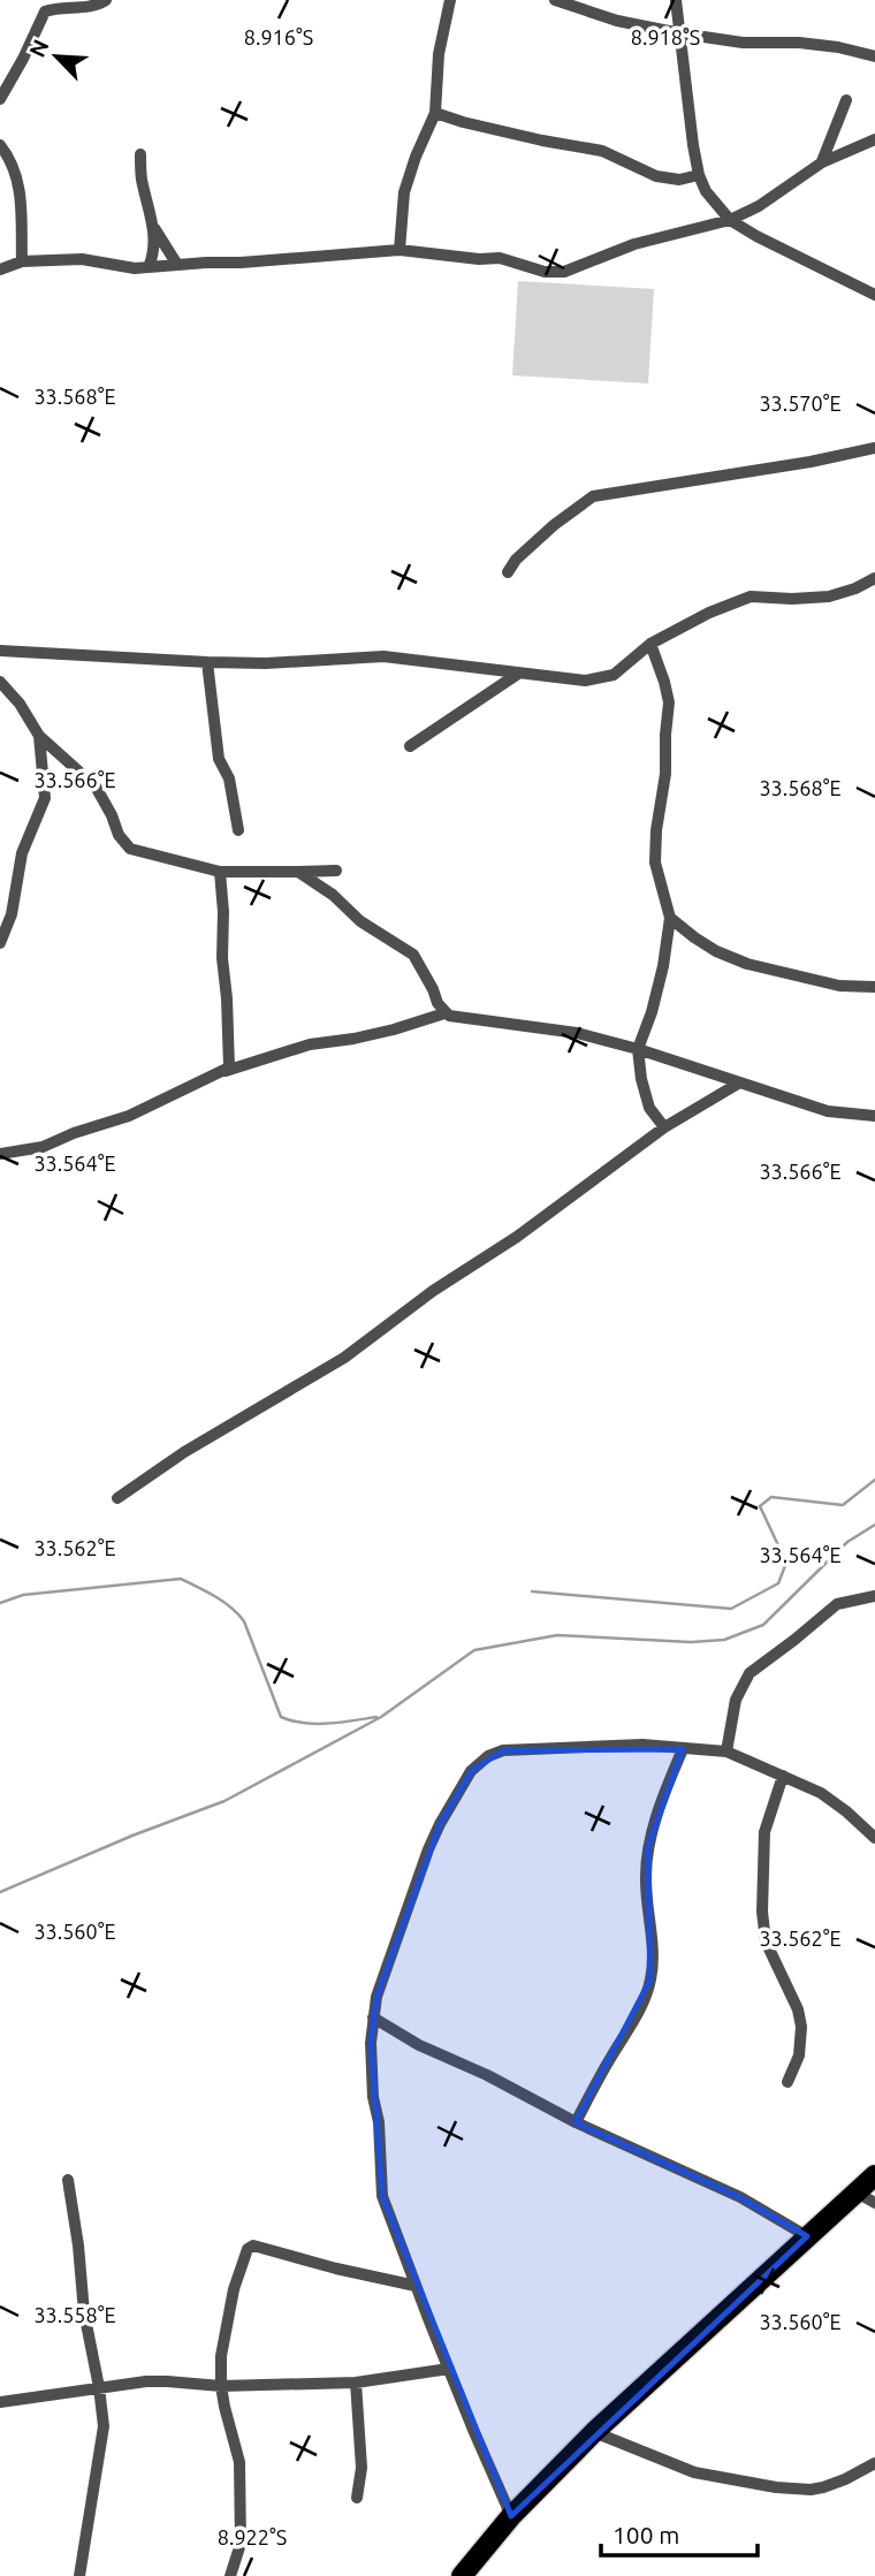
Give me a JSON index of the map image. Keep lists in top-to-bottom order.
{
  "scale_bar": "100 m",
  "north": "top left",
  "coordinates": [
    "8.916°S",
    "8.918°S",
    "33.568°E",
    "33.570°E",
    "33.566°E",
    "33.564°E",
    "33.562°E",
    "33.560°E",
    "33.558°E",
    "8.922°S"
  ]
}
